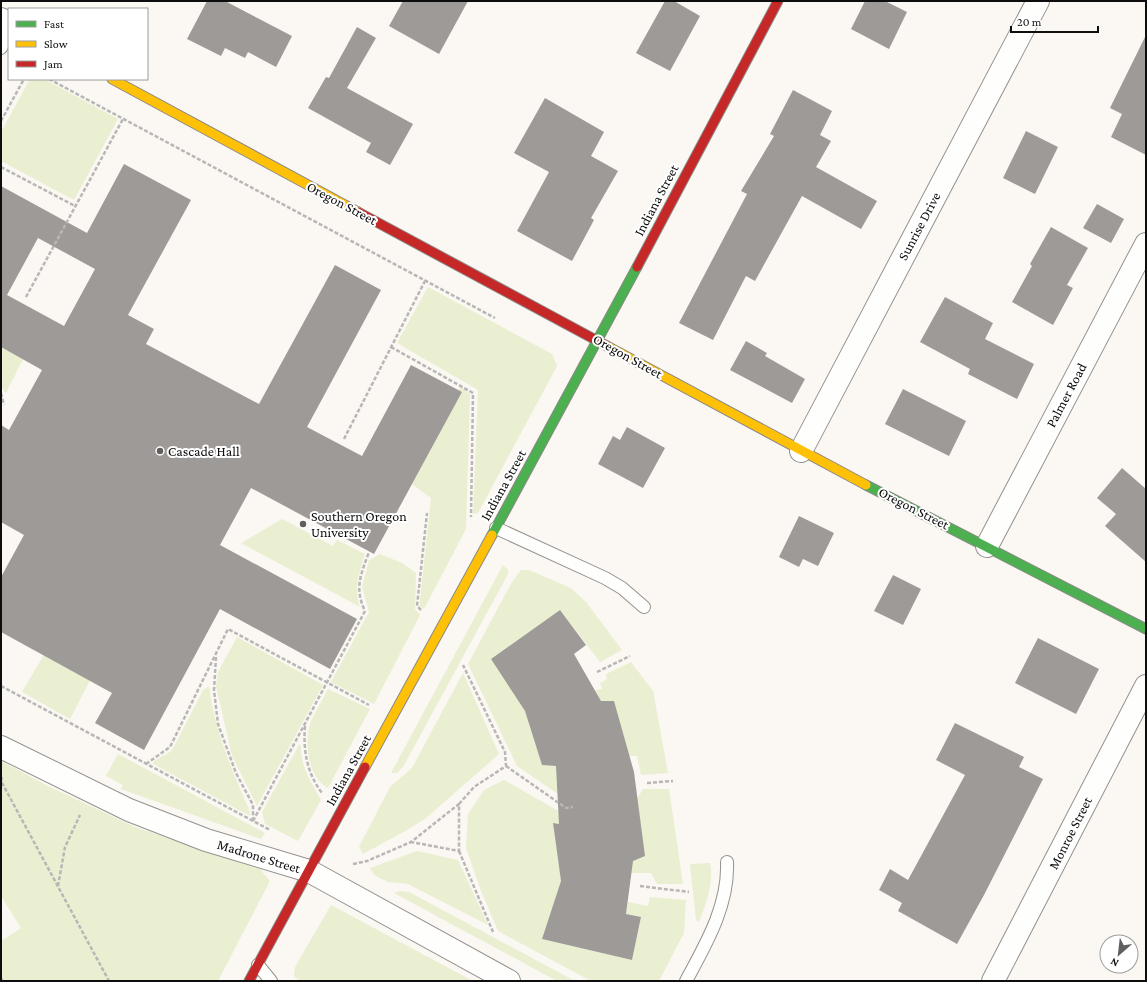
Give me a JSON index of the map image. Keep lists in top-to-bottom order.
{
  "streets": {
    "street": [
      "Indiana Street",
      "Oregon Street",
      "Sunrise Drive",
      "Palmer Road",
      "Monroe Street",
      "Madrone Street"
    ]
  },
  "crossings": [
    ["Indiana Street", "Oregon Street"],
    ["Indiana Street", "Madrone Street"],
    ["Oregon Street", "Sunrise Drive"],
    ["Oregon Street", "Palmer Road"]
  ],
  "places": ["Cascade Hall", "Southern Oregon University"],
  "legend": ["Fast", "Slow", "Jam"],
  "scale_bar": "20 m",
  "north": "bottom left"
}
